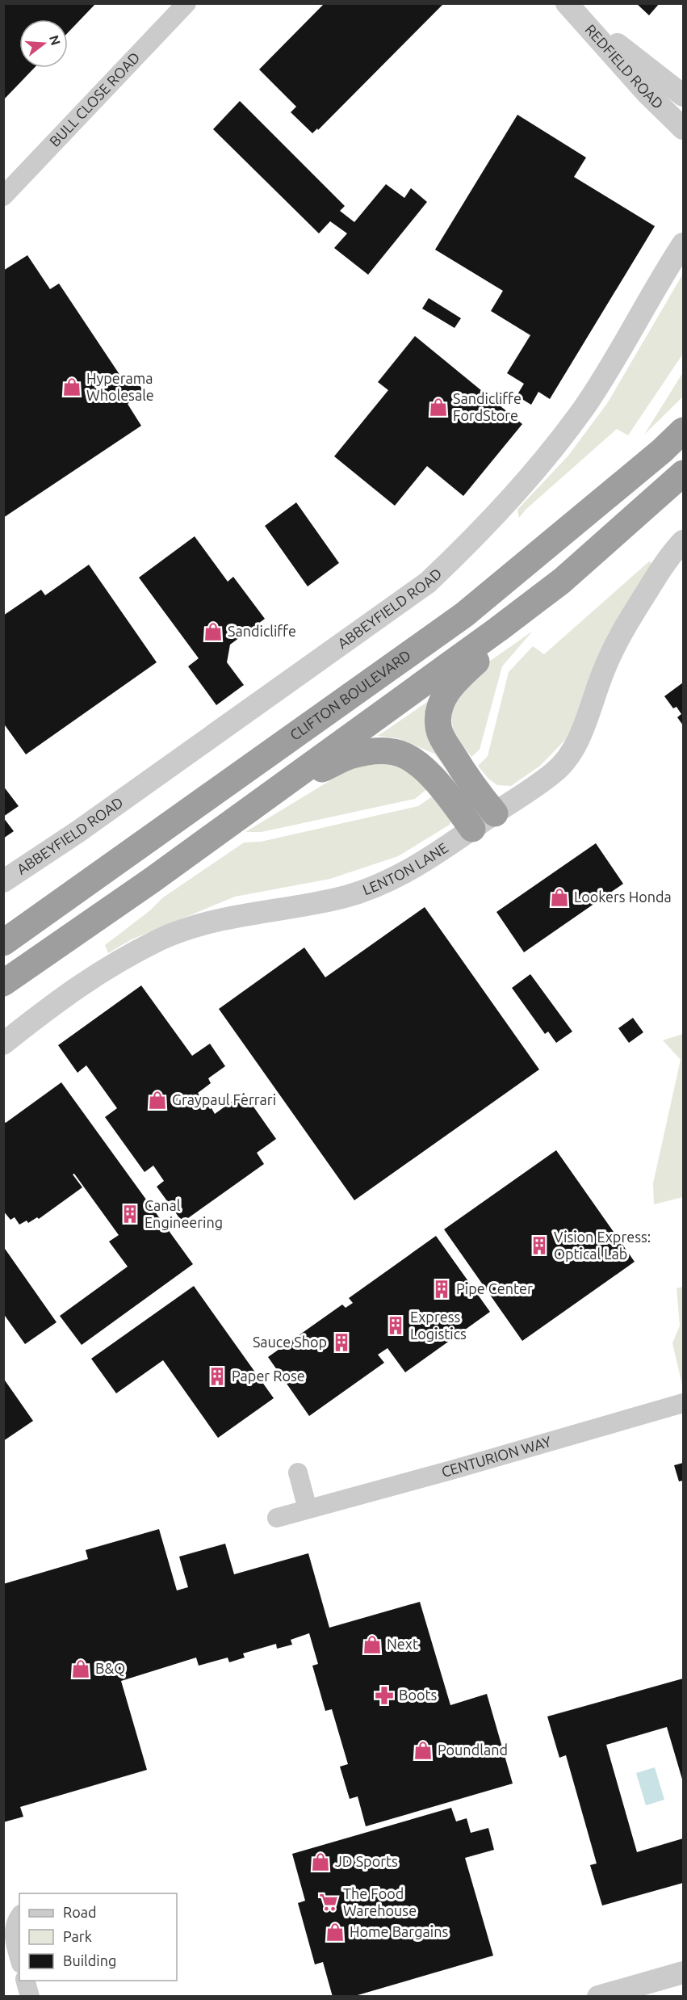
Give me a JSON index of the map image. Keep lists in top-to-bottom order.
{
  "streets": {
    "highway": ["CLIFTON BOULEVARD"],
    "street": [
      "REDFIELD ROAD",
      "BULL CLOSE ROAD",
      "ABBEYFIELD ROAD",
      "LENTON LANE",
      "CENTURION WAY"
    ]
  },
  "places": {
    "shop": [
      "Hyperama Wholesale",
      "Sandicliffe FordStore",
      "Sandicliffe",
      "Lookers Honda",
      "Graypaul Ferrari",
      "Next",
      "B&Q",
      "Poundland",
      "JD Sports",
      "Home Bargains"
    ],
    "building": [
      "Canal Engineering",
      "Vision Express: Optical Lab",
      "Pipe Center",
      "Express Logistics",
      "Sauce Shop",
      "Paper Rose"
    ],
    "pharmacy": ["Boots"],
    "supermarket": ["The Food Warehouse"]
  },
  "legend": ["Road", "Park", "Building"],
  "north": "right"
}
